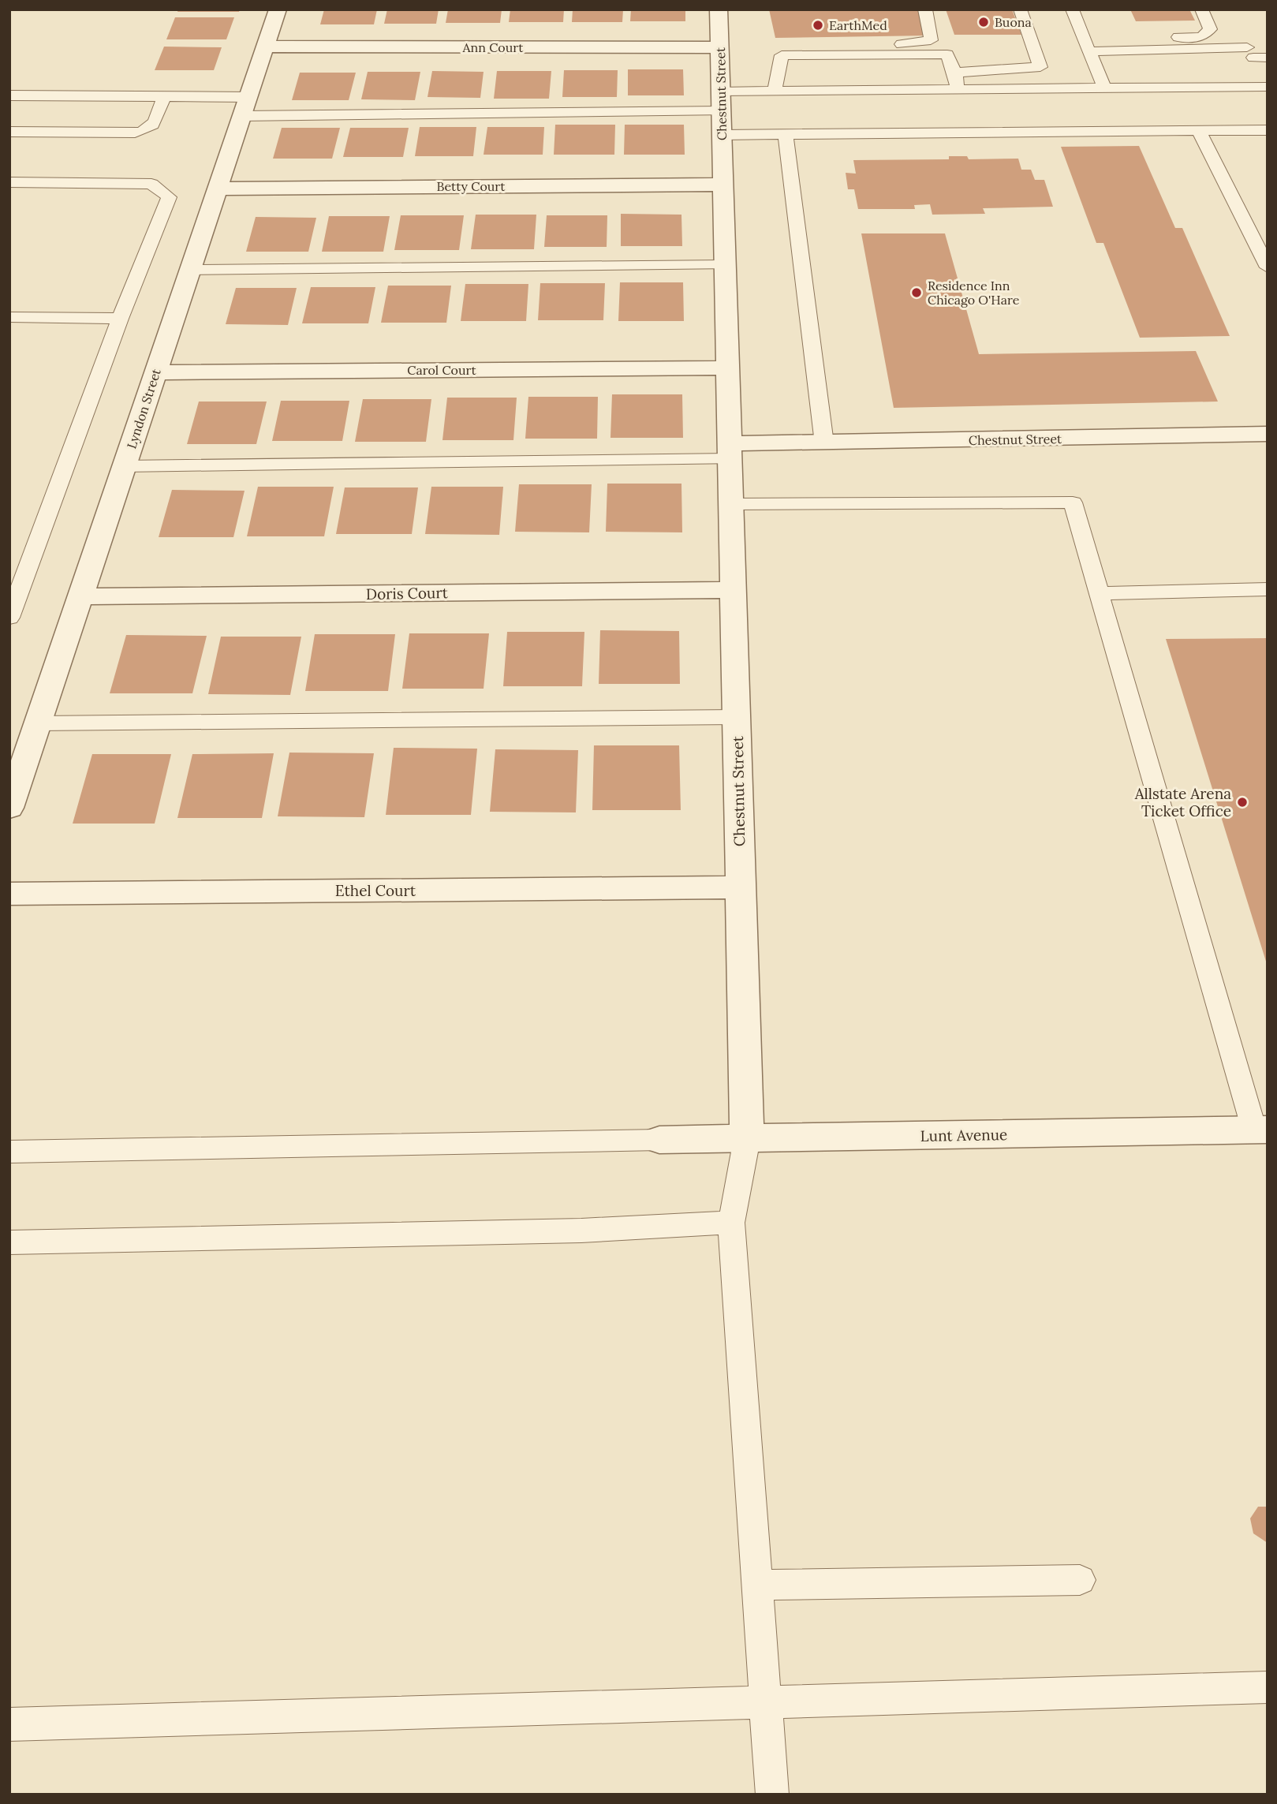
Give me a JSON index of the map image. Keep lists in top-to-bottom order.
{
  "streets": {
    "street": [
      "Ann Court",
      "Chestnut Street",
      "Betty Court",
      "Carol Court",
      "Lyndon Street",
      "Doris Court",
      "Ethel Court",
      "Lunt Avenue"
    ]
  },
  "crossings": [
    ["Ann Court", "Chestnut Street"],
    ["Ann Court", "Lyndon Street"],
    ["Chestnut Street", "Betty Court"],
    ["Chestnut Street", "Carol Court"],
    ["Chestnut Street", "Doris Court"],
    ["Chestnut Street", "Ethel Court"],
    ["Chestnut Street", "Lunt Avenue"],
    ["Betty Court", "Lyndon Street"],
    ["Carol Court", "Lyndon Street"],
    ["Lyndon Street", "Doris Court"]
  ],
  "places": [
    "Buona",
    "EarthMed",
    "Residence Inn Chicago O'Hare",
    "Allstate Arena Ticket Office"
  ]
}
